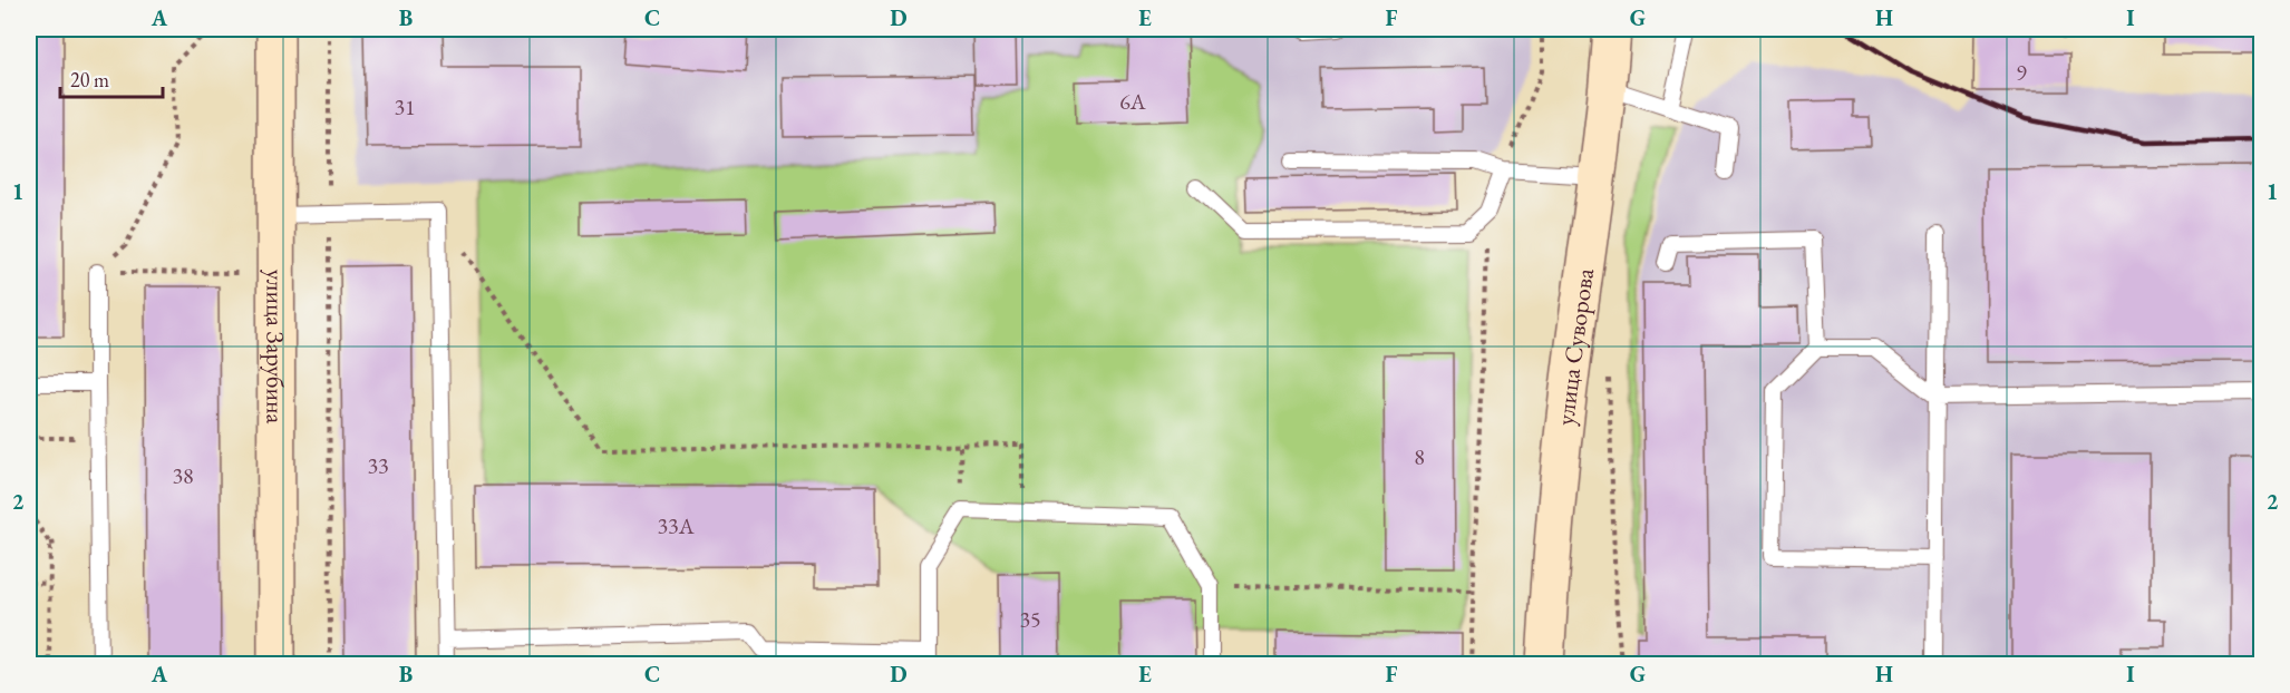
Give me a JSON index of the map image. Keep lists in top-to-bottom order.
{
  "streets": {
    "main road": ["улица Зарубина", "улица Суворова"]
  },
  "house_numbers": [
    "9",
    "6А",
    "31",
    "8",
    "33",
    "38",
    "33А",
    "35"
  ],
  "scale_bar": "20 m",
  "grid": {
    "columns": [
      "A",
      "B",
      "C",
      "D",
      "E",
      "F",
      "G",
      "H",
      "I"
    ],
    "rows": ["1", "2"]
  }
}
